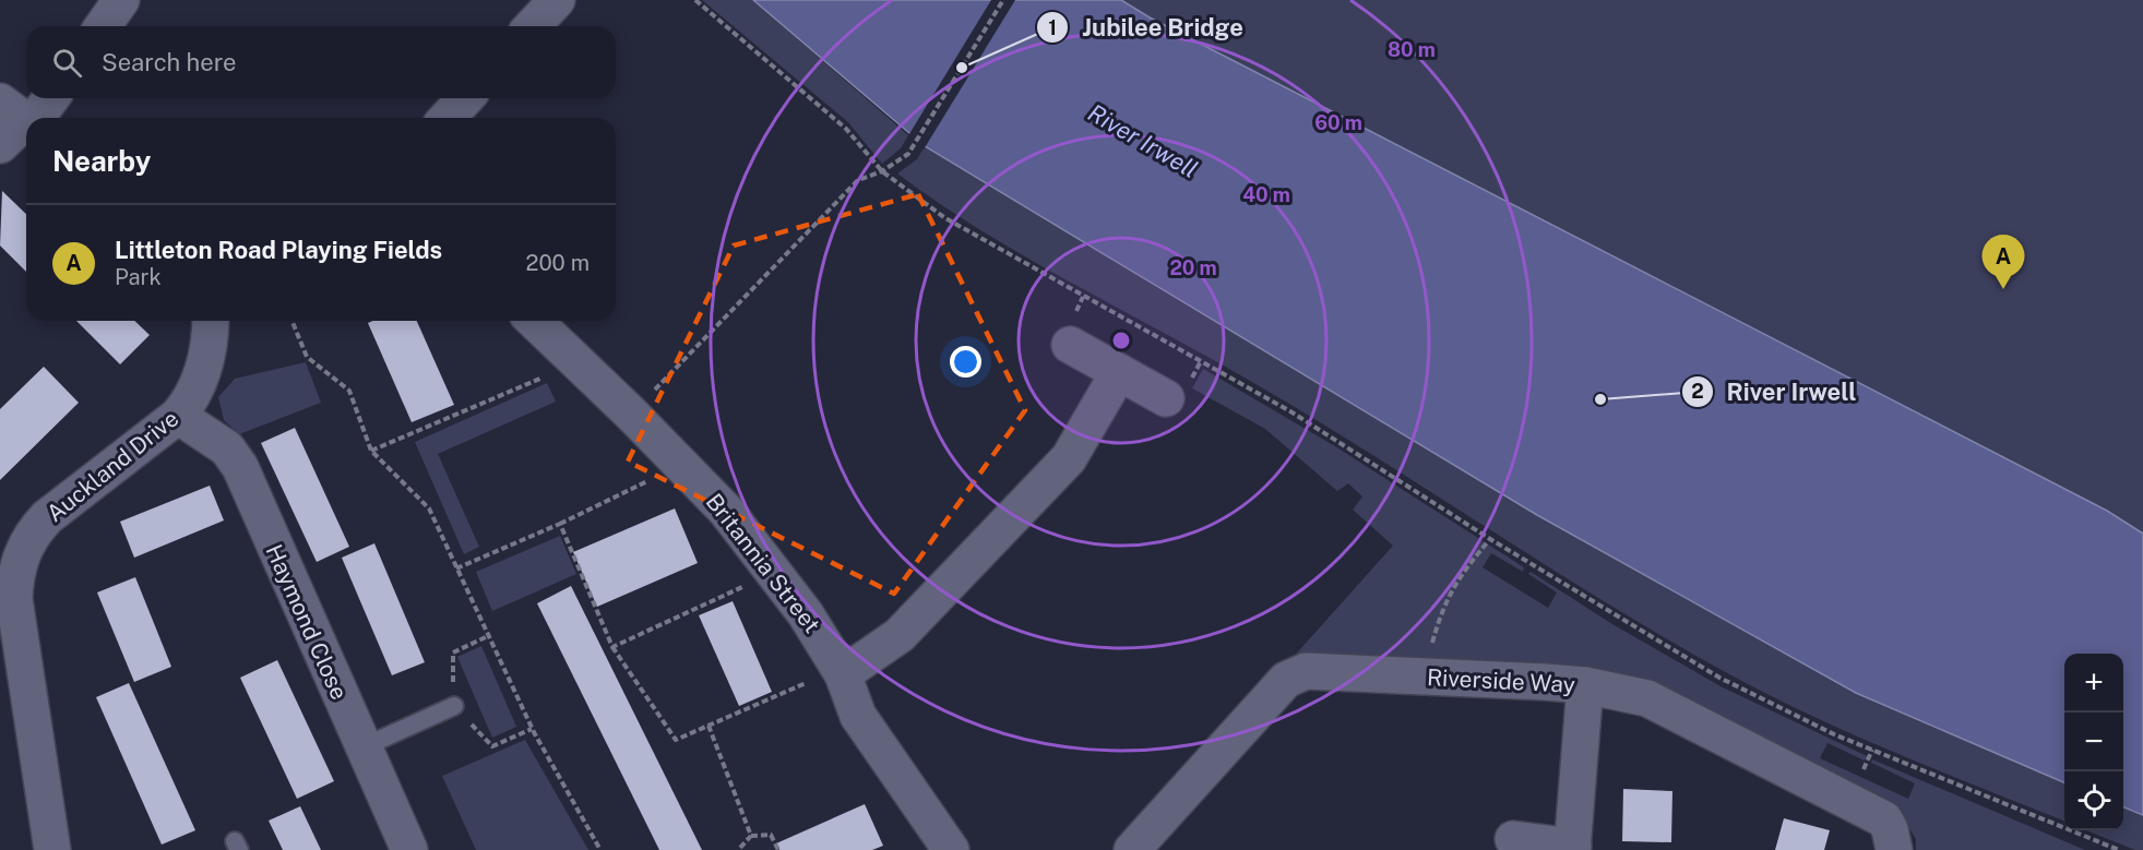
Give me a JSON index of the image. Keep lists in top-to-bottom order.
{
  "streets": {
    "street": [
      "Auckland Drive",
      "Britannia Street",
      "Haymond Close",
      "Riverside Way"
    ]
  },
  "crossings": [
    ["Auckland Drive", "Haymond Close"]
  ],
  "water": ["River Irwell"],
  "places": ["Jubilee Bridge", "River Irwell"],
  "page": {
    "search": "Search here",
    "heading": "Nearby",
    "list": [
      {
        "mark": "A",
        "name": "Littleton Road Playing Fields",
        "note": "Park",
        "value": "200 m"
      }
    ],
    "pins": "A",
    "map_buttons": ["+", "−"]
  },
  "rings": [
    "80 m",
    "60 m",
    "40 m",
    "20 m"
  ]
}
